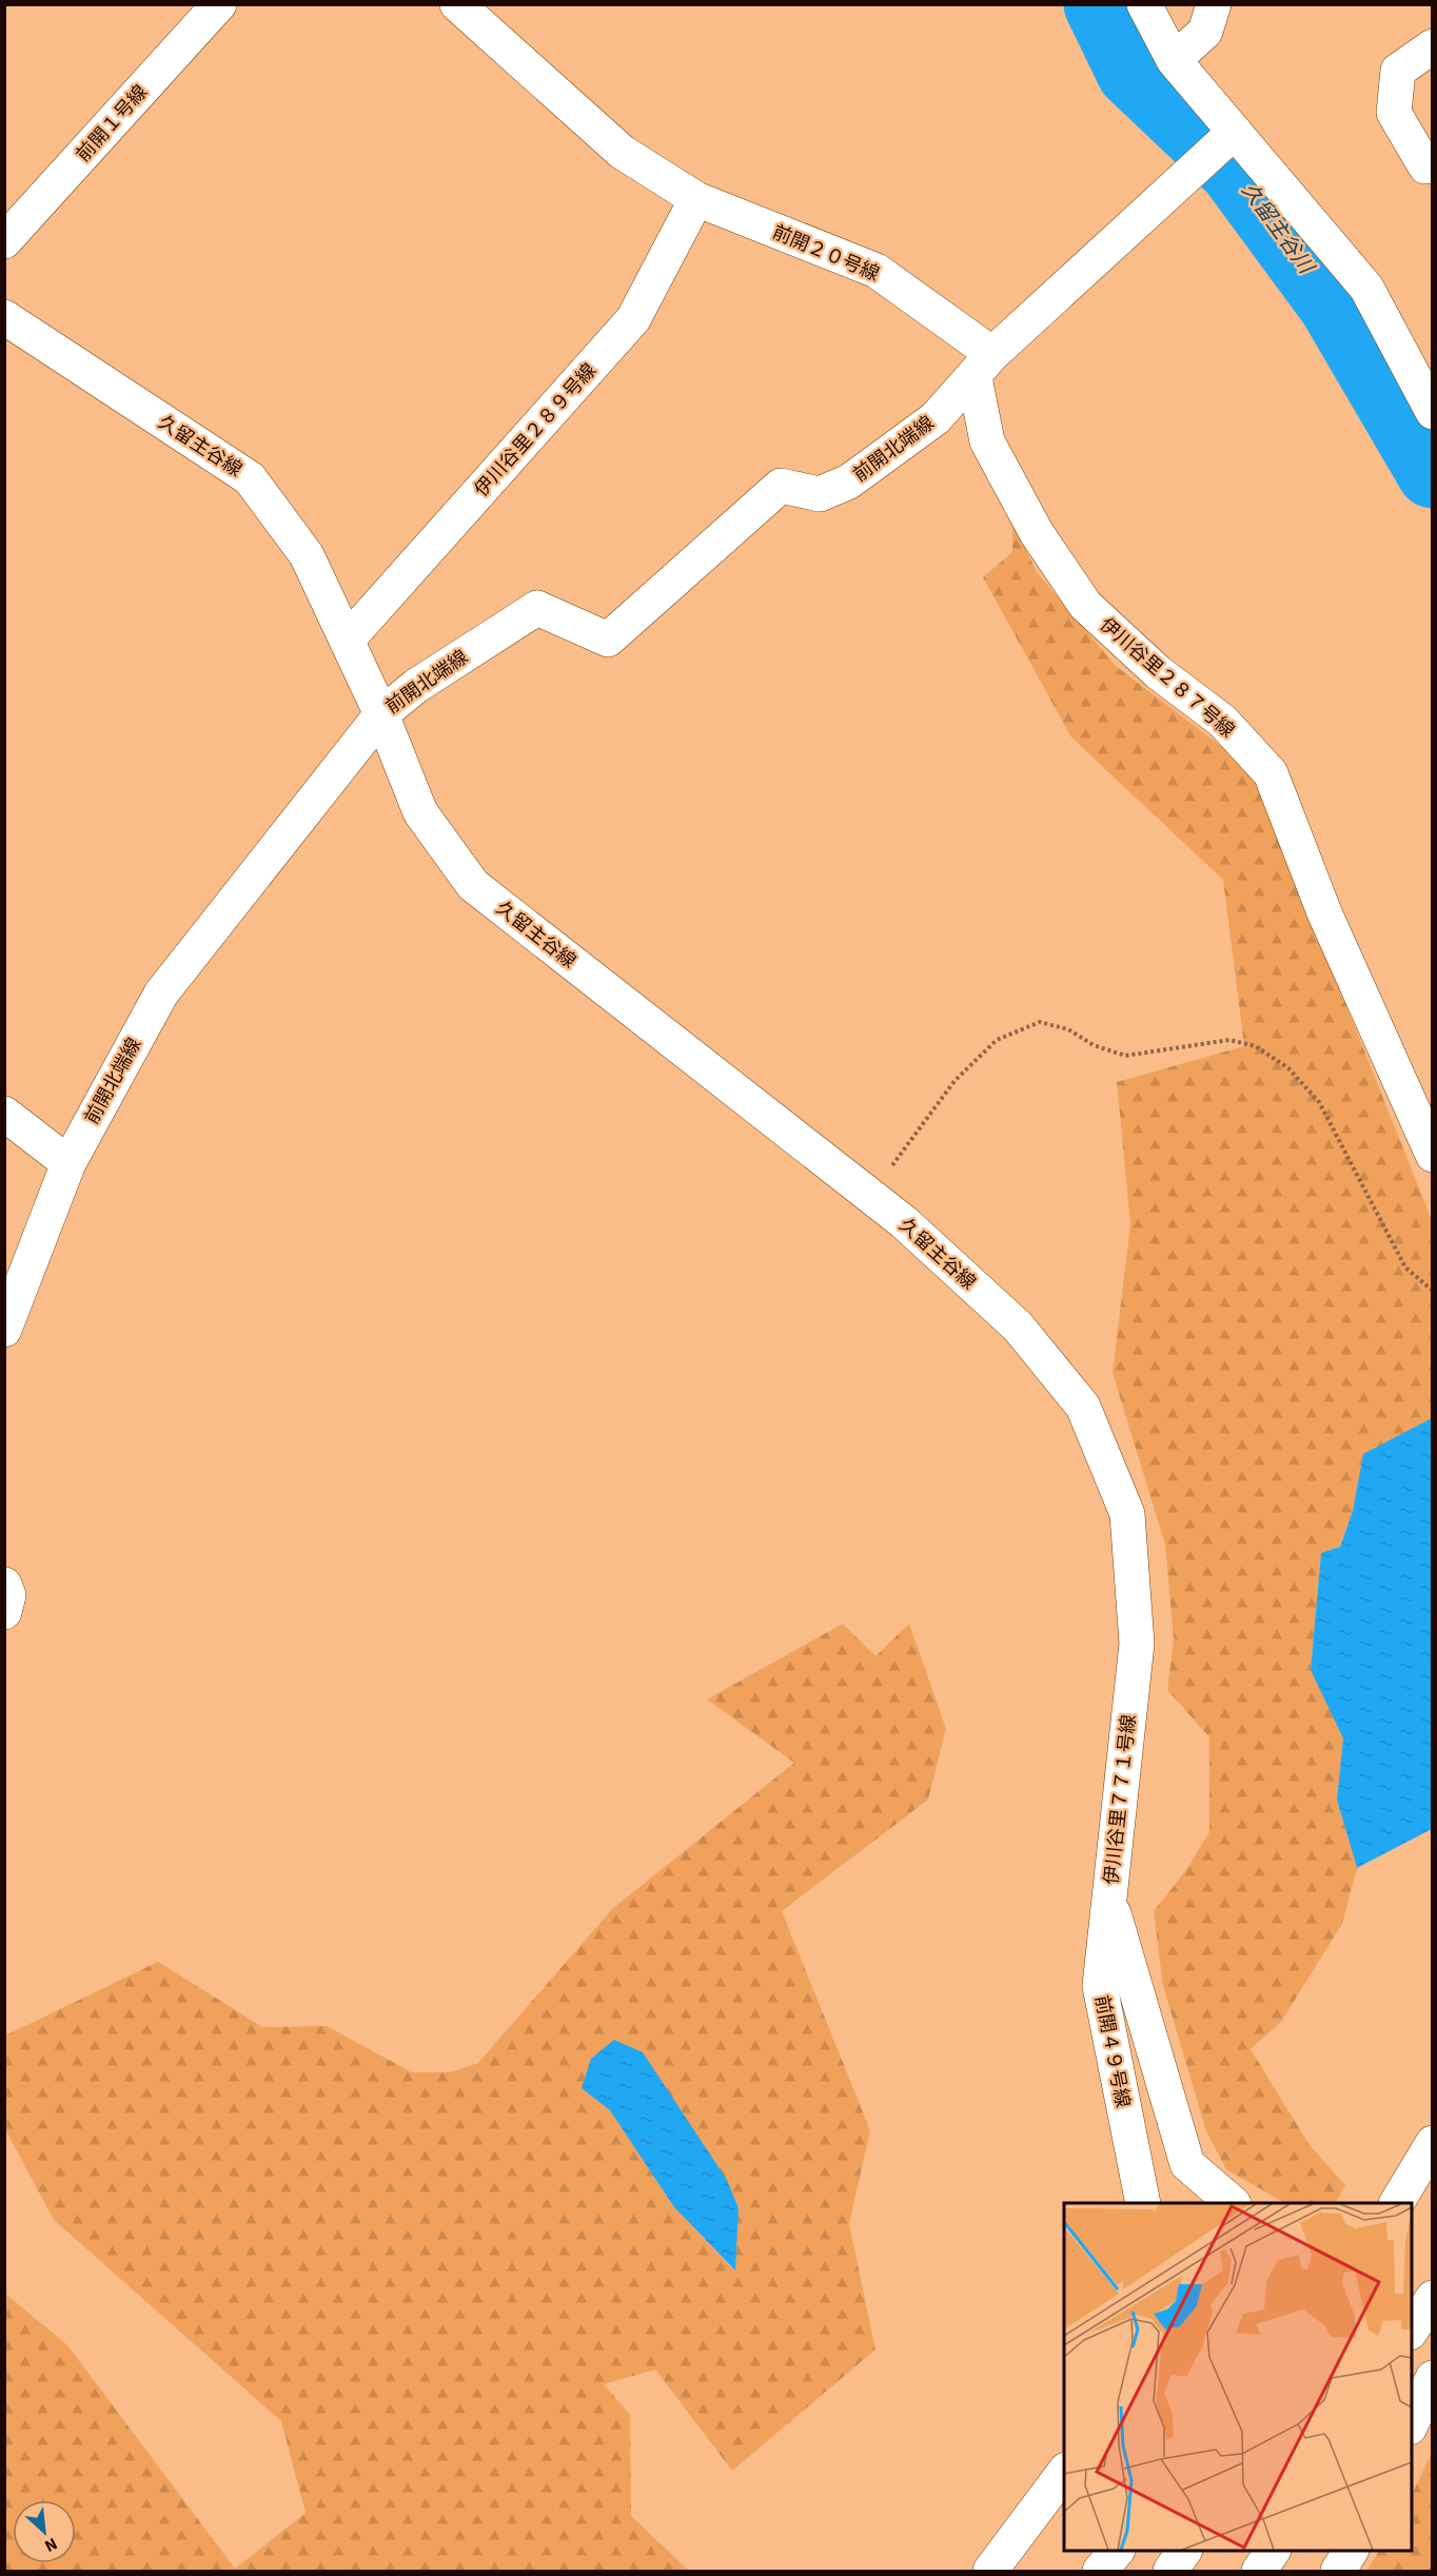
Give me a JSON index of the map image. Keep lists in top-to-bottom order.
{
  "streets": {
    "main road": [
      "前開１号線",
      "前開２０号線",
      "伊川谷里２８９号線",
      "久留主谷線",
      "前開北端線",
      "伊川谷里２８７号線",
      "伊川谷里７７１号線",
      "前開４９号線"
    ]
  },
  "crossings": [
    ["前開２０号線", "伊川谷里２８９号線"],
    ["前開２０号線", "前開北端線"],
    ["前開２０号線", "伊川谷里２８７号線"],
    ["伊川谷里２８９号線", "久留主谷線"],
    ["久留主谷線", "前開北端線"],
    ["久留主谷線", "伊川谷里７７１号線"],
    ["前開北端線", "伊川谷里２８７号線"],
    ["伊川谷里７７１号線", "前開４９号線"]
  ],
  "water": ["久留主谷川"],
  "north": "bottom right"
}
